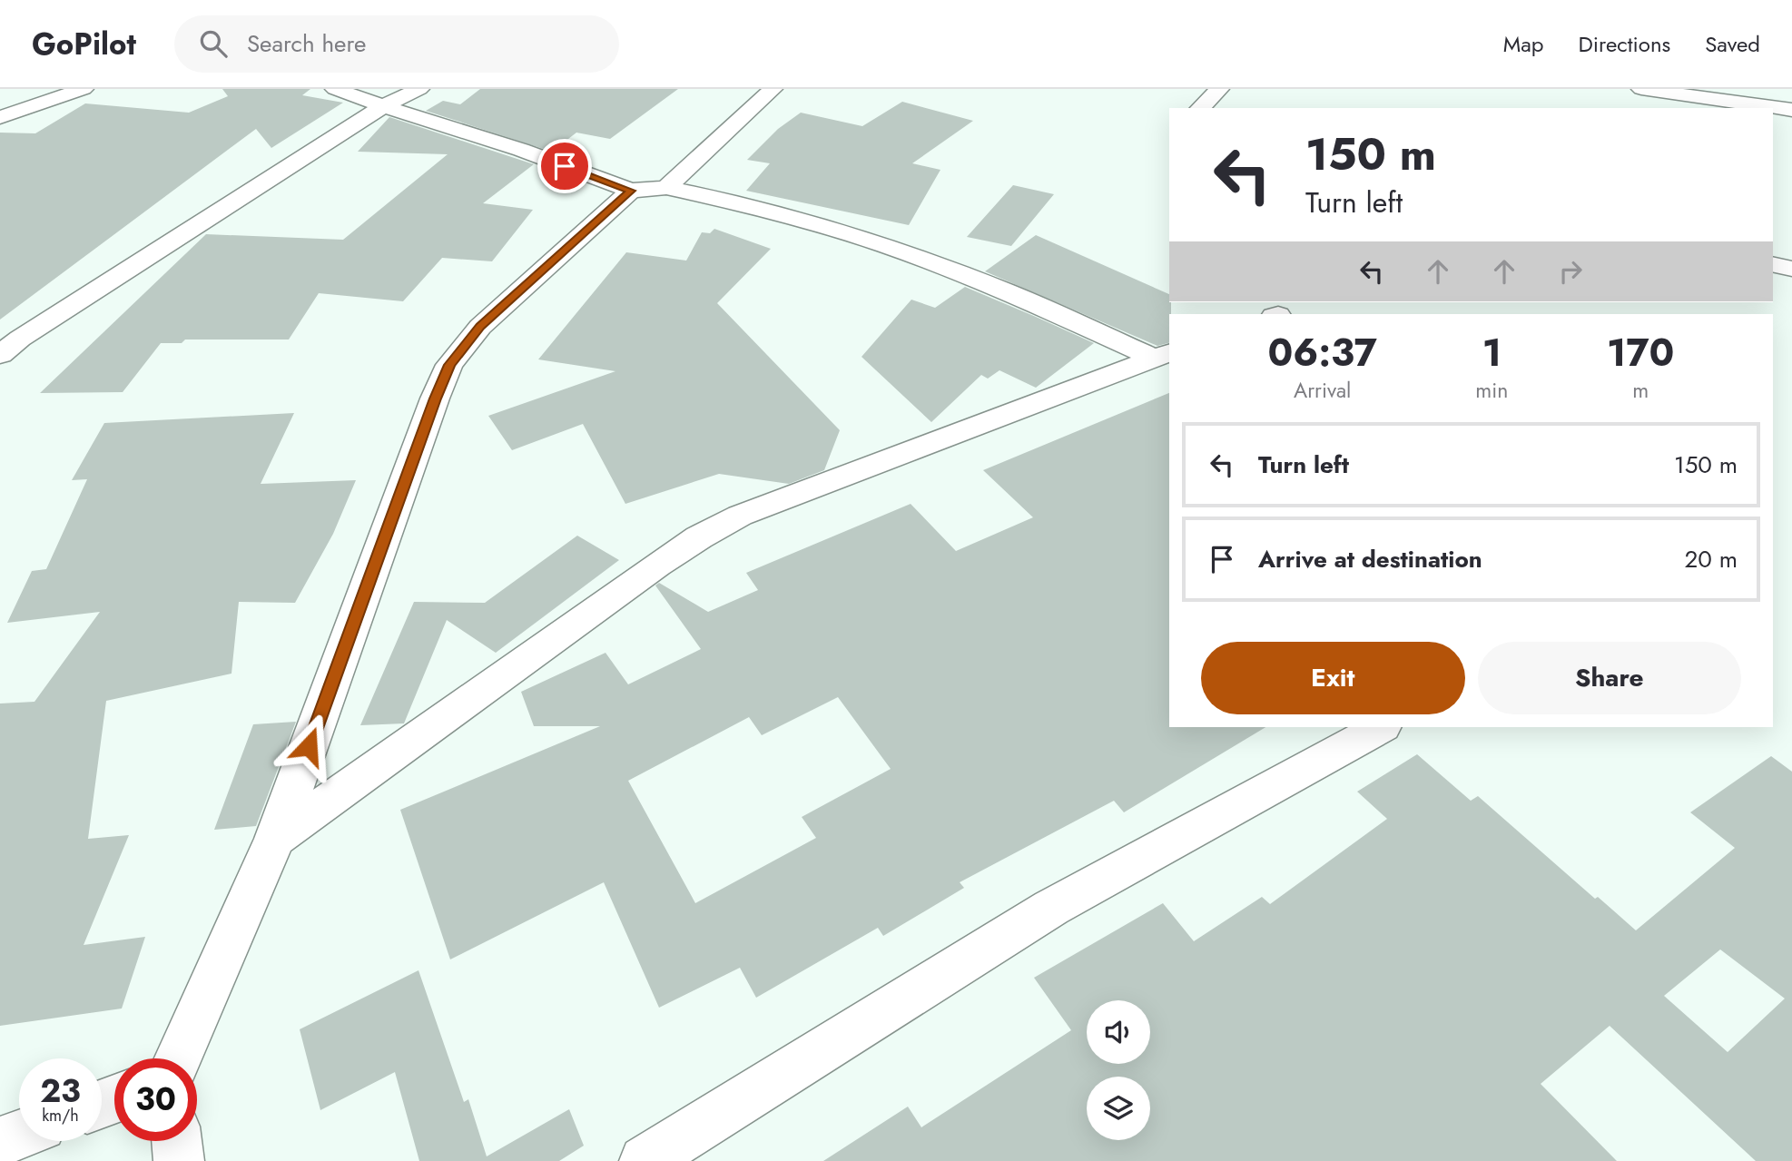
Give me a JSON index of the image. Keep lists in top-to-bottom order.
{
  "page": {
    "header": "GoPilot",
    "search": "Search here",
    "nav": ["Map", "Directions", "Saved"],
    "turn": ["150 m", "Turn left"],
    "eta": [
      "06:37",
      "Arrival",
      "1",
      "min",
      "170",
      "m"
    ],
    "list": [
      {
        "name": "Turn left",
        "value": "150 m"
      },
      {
        "name": "Arrive at destination",
        "value": "20 m"
      }
    ],
    "buttons": ["Exit", "Share"],
    "speed": "23 km/h",
    "limit": "30"
  }
}
